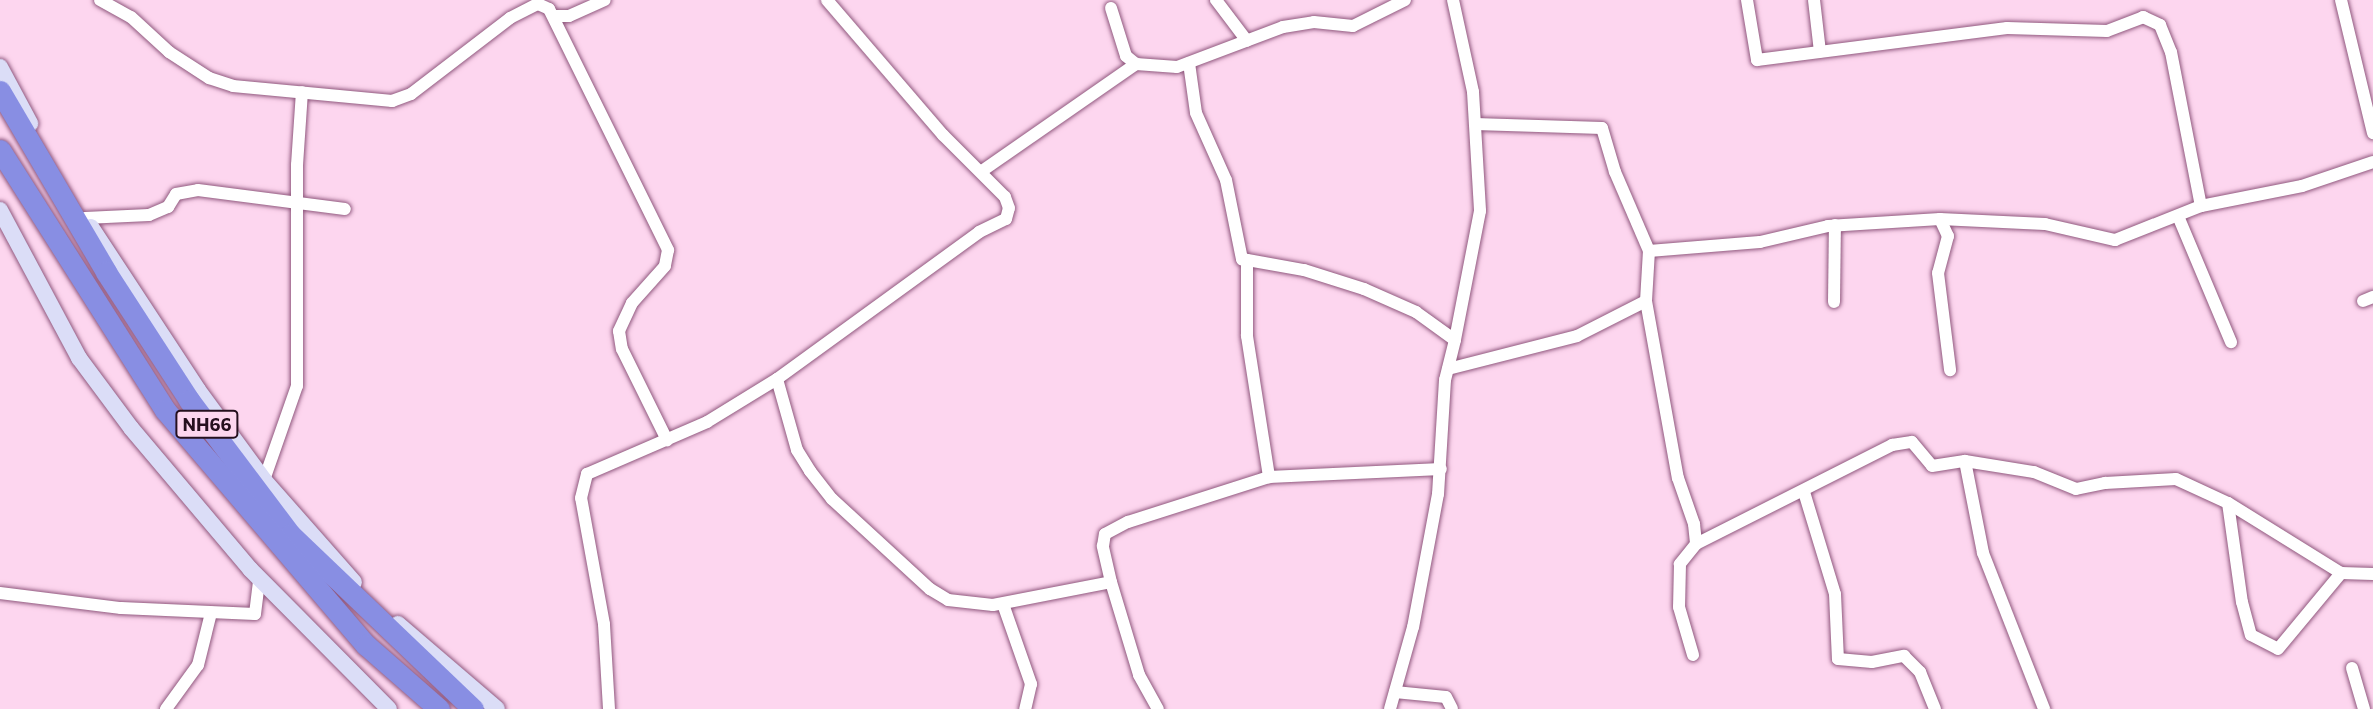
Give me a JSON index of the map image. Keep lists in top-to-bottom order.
{
  "streets": {
    "highway": ["NH66"]
  }
}
